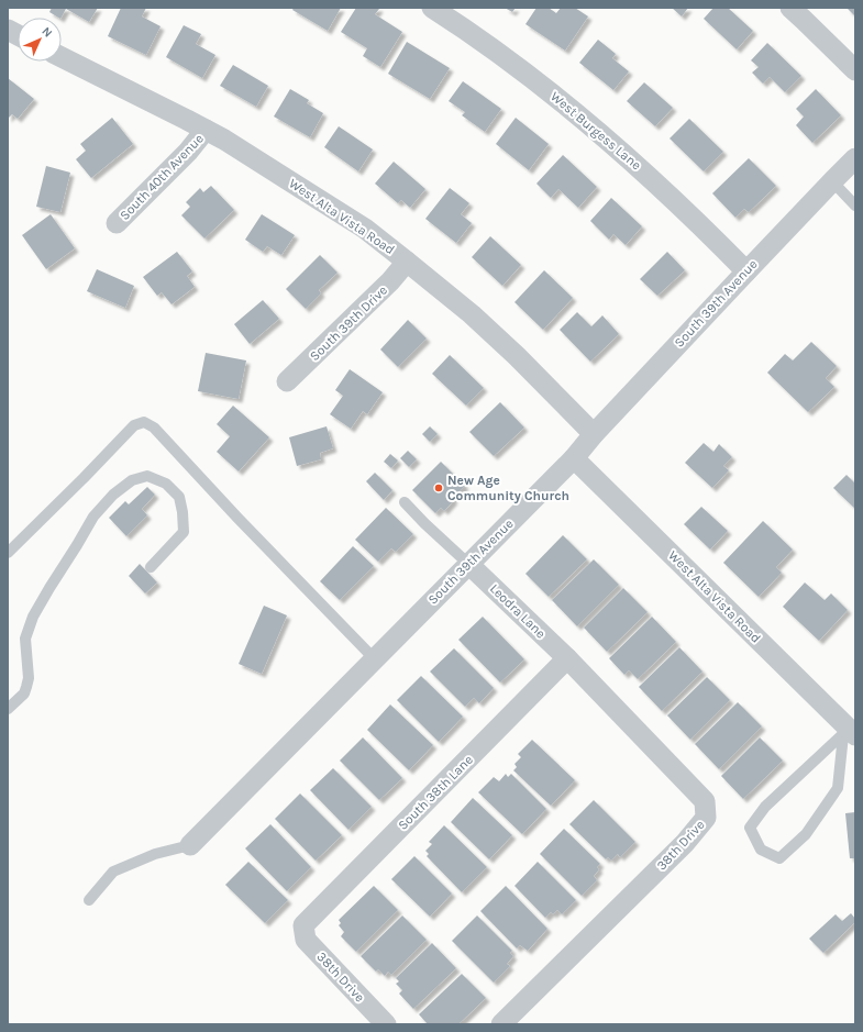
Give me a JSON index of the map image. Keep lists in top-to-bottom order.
{
  "streets": {
    "street": [
      "West Burgess Lane",
      "South 40th Avenue",
      "West Alta Vista Road",
      "South 39th Avenue",
      "South 39th Drive",
      "Leodra Lane",
      "South 38th Lane",
      "38th Drive"
    ]
  },
  "crossings": [
    ["West Burgess Lane", "South 39th Avenue"],
    ["South 40th Avenue", "West Alta Vista Road"],
    ["West Alta Vista Road", "South 39th Avenue"],
    ["West Alta Vista Road", "South 39th Drive"],
    ["South 39th Avenue", "Leodra Lane"],
    ["Leodra Lane", "South 38th Lane"],
    ["Leodra Lane", "38th Drive"],
    ["South 38th Lane", "38th Drive"]
  ],
  "places": ["New Age Community Church"],
  "north": "top right"
}
